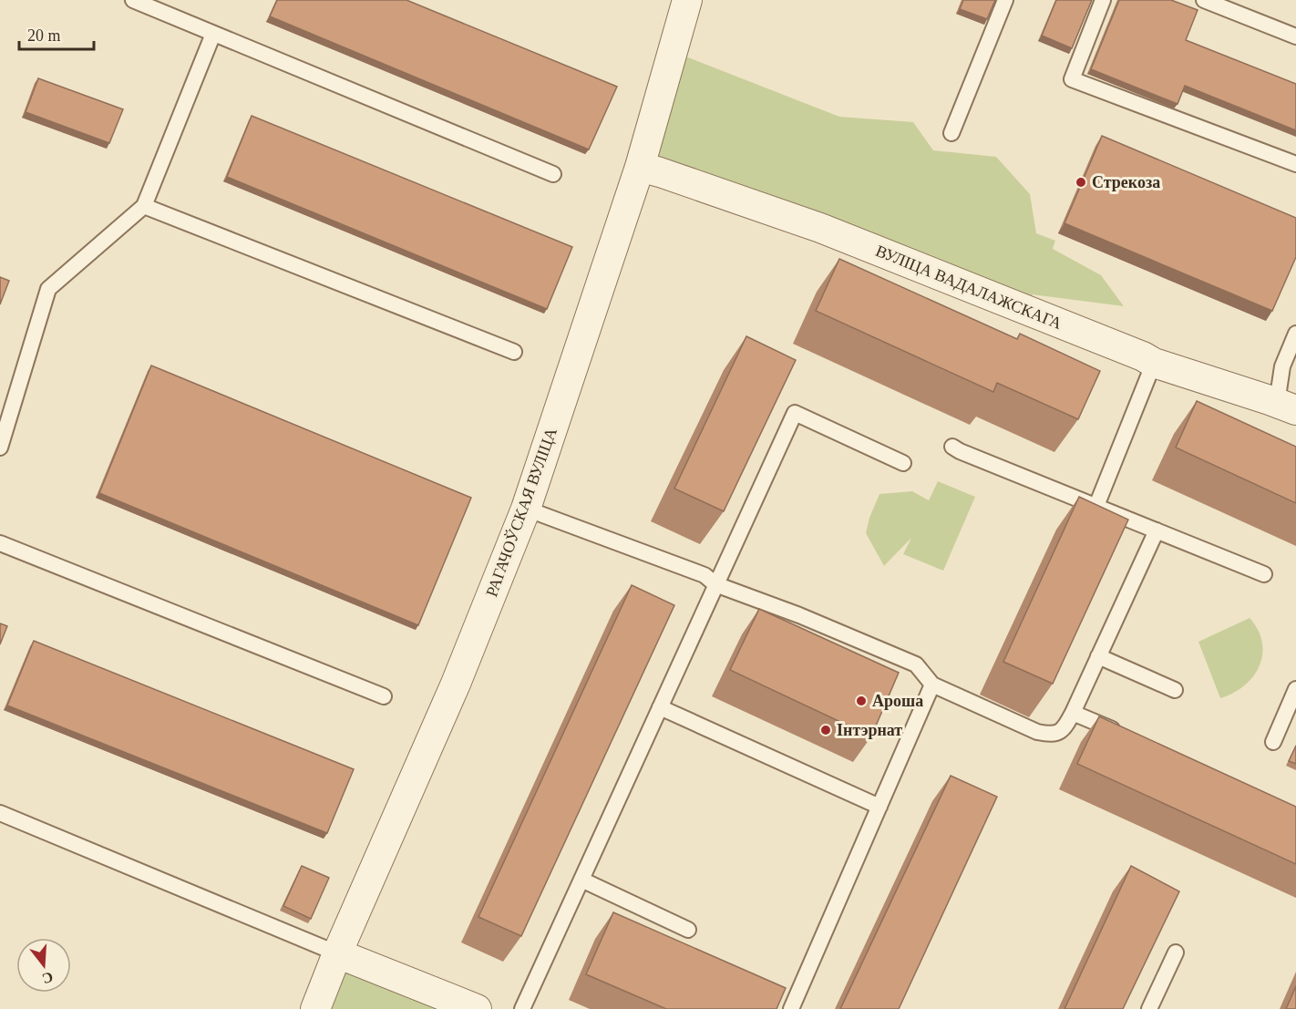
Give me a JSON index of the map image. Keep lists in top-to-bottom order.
{
  "streets": {
    "street": ["ВУЛІЦА ВАДАЛАЖСКАГА", "РАГАЧОЎСКАЯ ВУЛІЦА"]
  },
  "crossings": [
    ["ВУЛІЦА ВАДАЛАЖСКАГА", "РАГАЧОЎСКАЯ ВУЛІЦА"]
  ],
  "places": ["Стрекоза", "Ароша", "Інтэрнат"],
  "scale_bar": "20 m",
  "north": "bottom"
}
